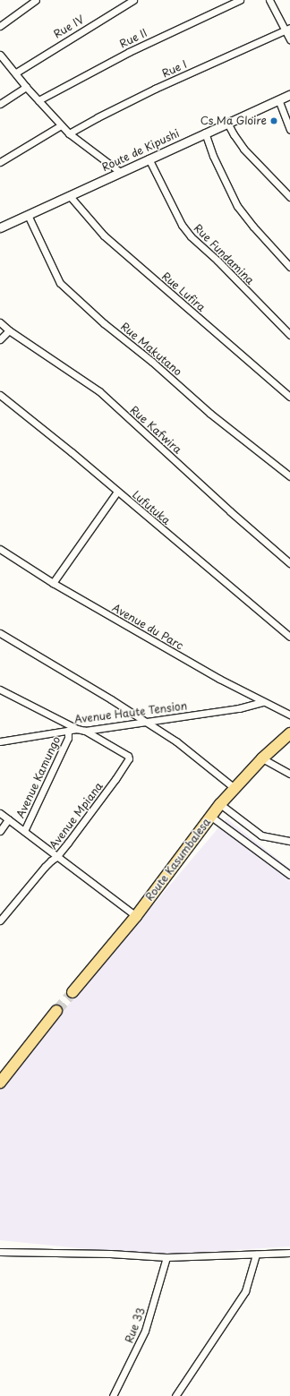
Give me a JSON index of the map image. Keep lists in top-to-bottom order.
{
  "streets": {
    "highway": ["Route Kasumbalesa"],
    "main road": ["Route de Kipushi"],
    "street": [
      "Rue IV",
      "Rue II",
      "Rue I",
      "Rue Fundamina",
      "Rue Lufira",
      "Rue Makutano",
      "Rue Kafwira",
      "Lufutuka",
      "Avenue du Parc",
      "Avenue Haute Tension",
      "Avenue Kamungo",
      "Avenue Mpiana",
      "Rue 33"
    ]
  },
  "crossings": [
    ["Route de Kipushi", "Rue Fundamina"],
    ["Route de Kipushi", "Rue Lufira"],
    ["Route de Kipushi", "Rue Makutano"],
    ["Avenue du Parc", "Avenue Haute Tension"],
    ["Avenue Haute Tension", "Avenue Kamungo"],
    ["Avenue Haute Tension", "Avenue Mpiana"]
  ],
  "places": ["Cs Ma Gloire"]
}
